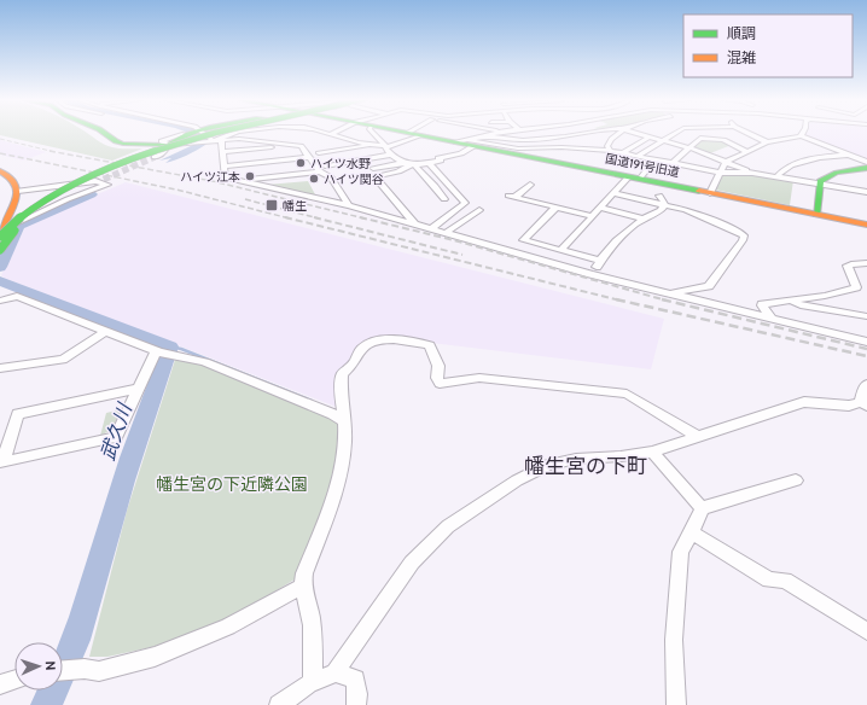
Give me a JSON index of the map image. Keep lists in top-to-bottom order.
{
  "streets": {
    "street": ["国道191号旧道"]
  },
  "districts": ["幡生宮の下町"],
  "water": ["武久川"],
  "parks": ["幡生宮の下近隣公園"],
  "places": {
    "other": ["ハイツ水野", "ハイツ江本", "ハイツ関谷"],
    "transit": ["幡生"]
  },
  "legend": ["順調", "混雑"],
  "north": "right"
}
